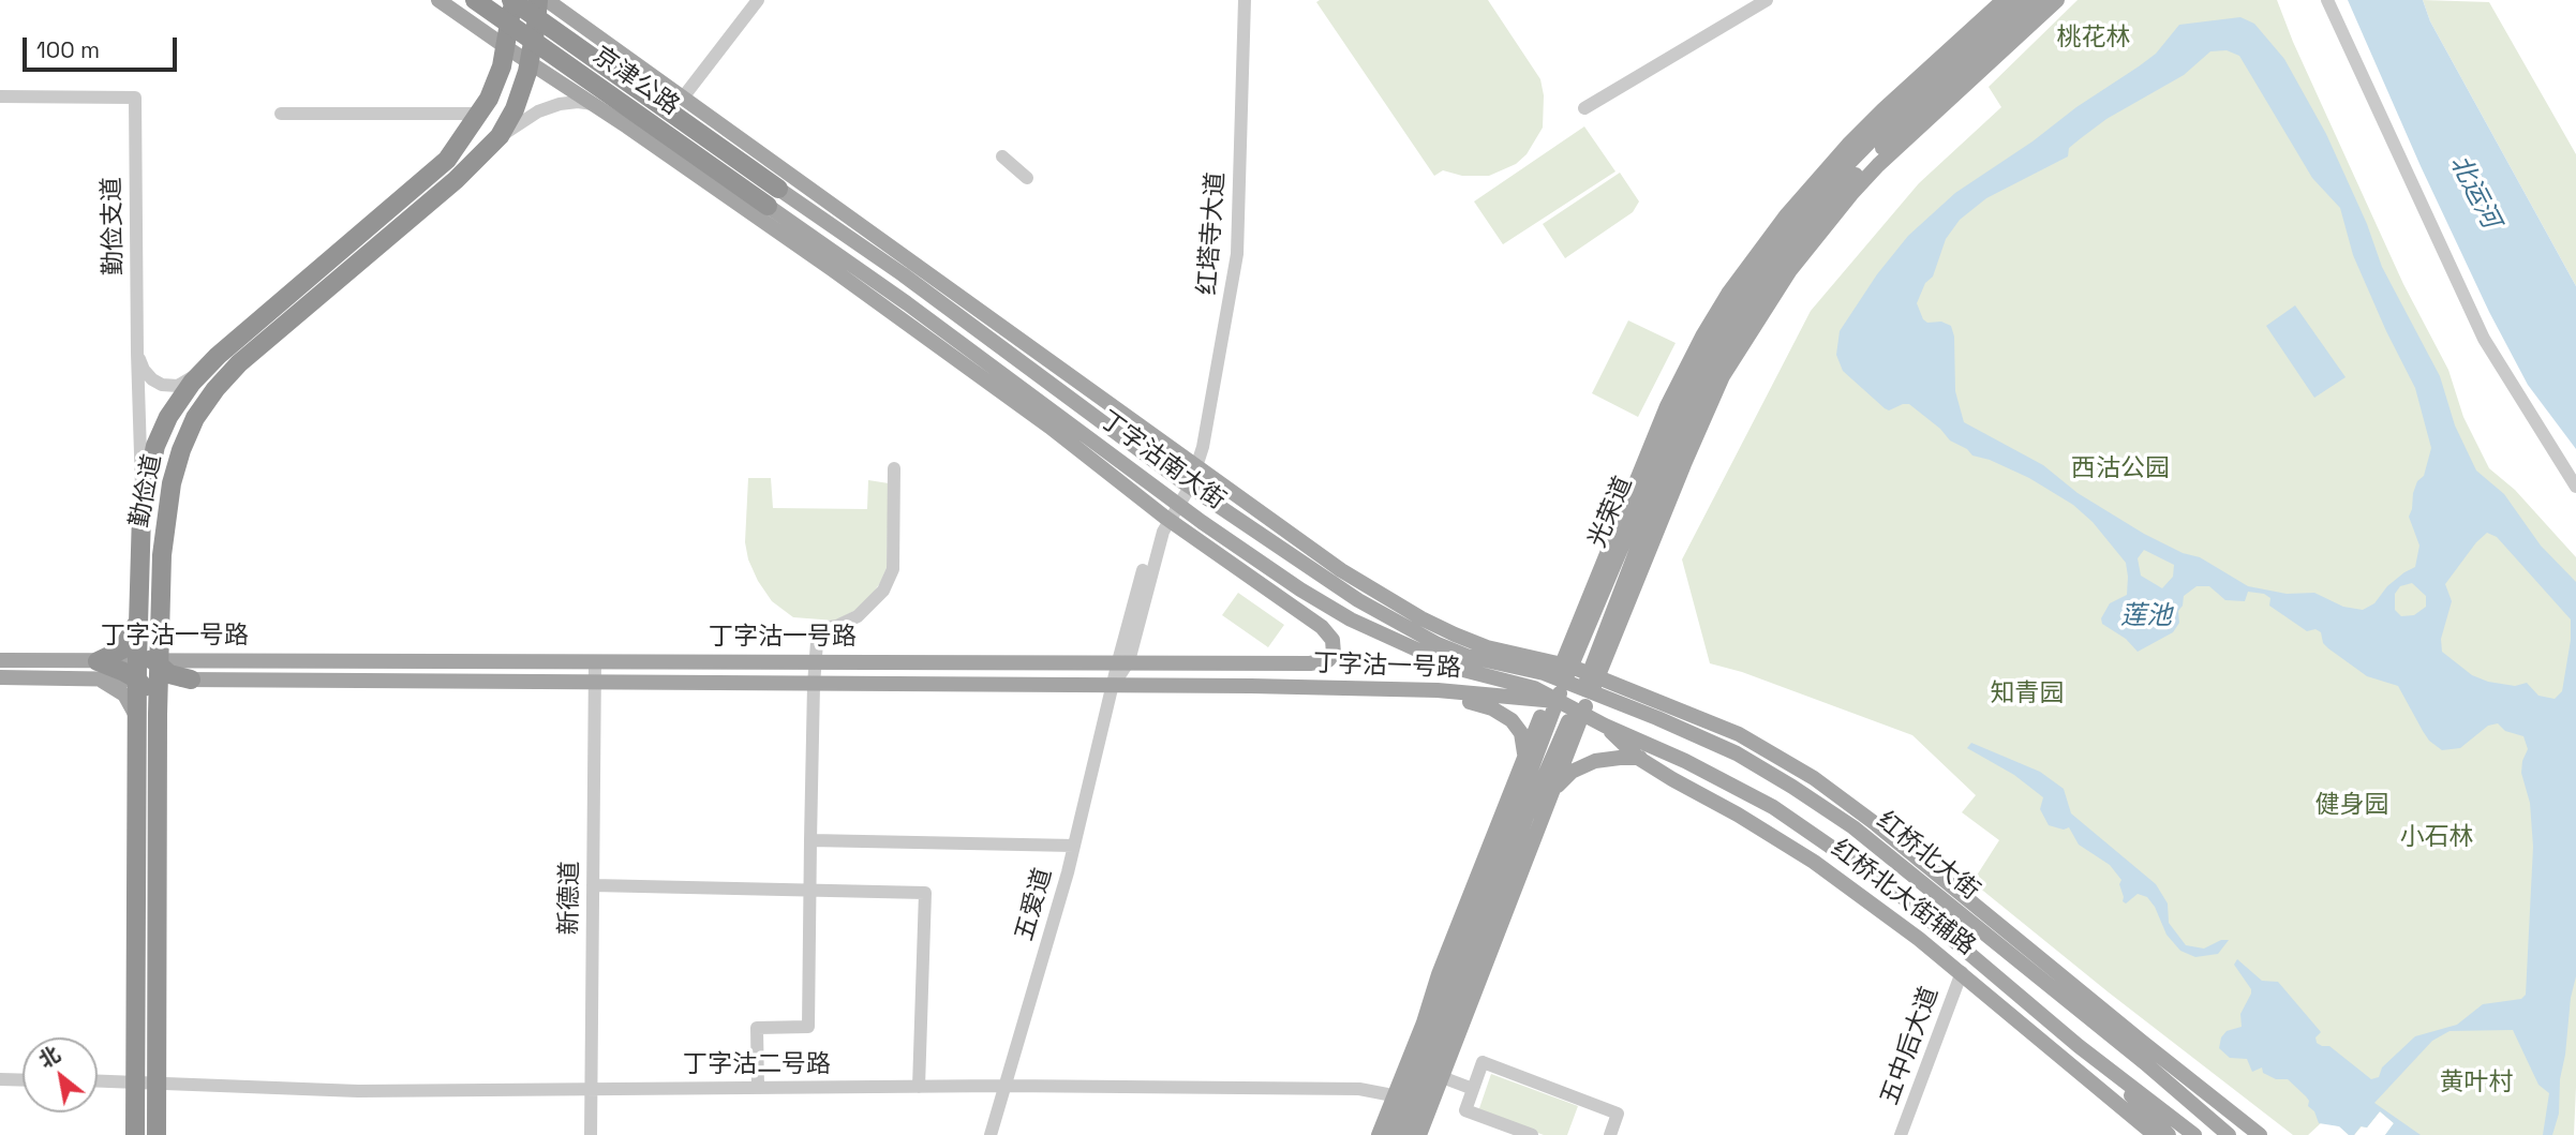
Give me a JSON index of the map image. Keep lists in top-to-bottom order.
{
  "streets": {
    "highway": ["京津公路", "勤俭道"],
    "main road": [
      "丁字沽南大街",
      "光荣道",
      "丁字沽一号路",
      "红桥北大街",
      "红桥北大街辅路"
    ],
    "street": [
      "勤俭支道",
      "红塔寺大道",
      "新德道",
      "五爱道",
      "五中后大道",
      "丁字沽二号路"
    ]
  },
  "crossings": [
    ["京津公路", "丁字沽南大街"],
    ["京津公路", "勤俭道"],
    ["勤俭支道", "勤俭道"],
    ["红塔寺大道", "丁字沽南大街"],
    ["红塔寺大道", "五爱道"],
    ["丁字沽南大街", "光荣道"],
    ["丁字沽南大街", "丁字沽一号路"],
    ["丁字沽南大街", "红桥北大街"],
    ["丁字沽南大街", "五爱道"],
    ["勤俭道", "丁字沽一号路"],
    ["勤俭道", "丁字沽二号路"],
    ["光荣道", "丁字沽一号路"],
    ["光荣道", "红桥北大街"],
    ["丁字沽一号路", "红桥北大街"],
    ["丁字沽一号路", "新德道"],
    ["丁字沽一号路", "五爱道"],
    ["红桥北大街", "红桥北大街辅路"],
    ["新德道", "丁字沽二号路"],
    ["红桥北大街辅路", "五中后大道"],
    ["五爱道", "丁字沽二号路"]
  ],
  "water": ["北运河", "莲池"],
  "parks": [
    "桃花林",
    "西沽公园",
    "知青园",
    "健身园",
    "小石林",
    "黄叶村"
  ],
  "scale_bar": "100 m",
  "north": "top left"
}
